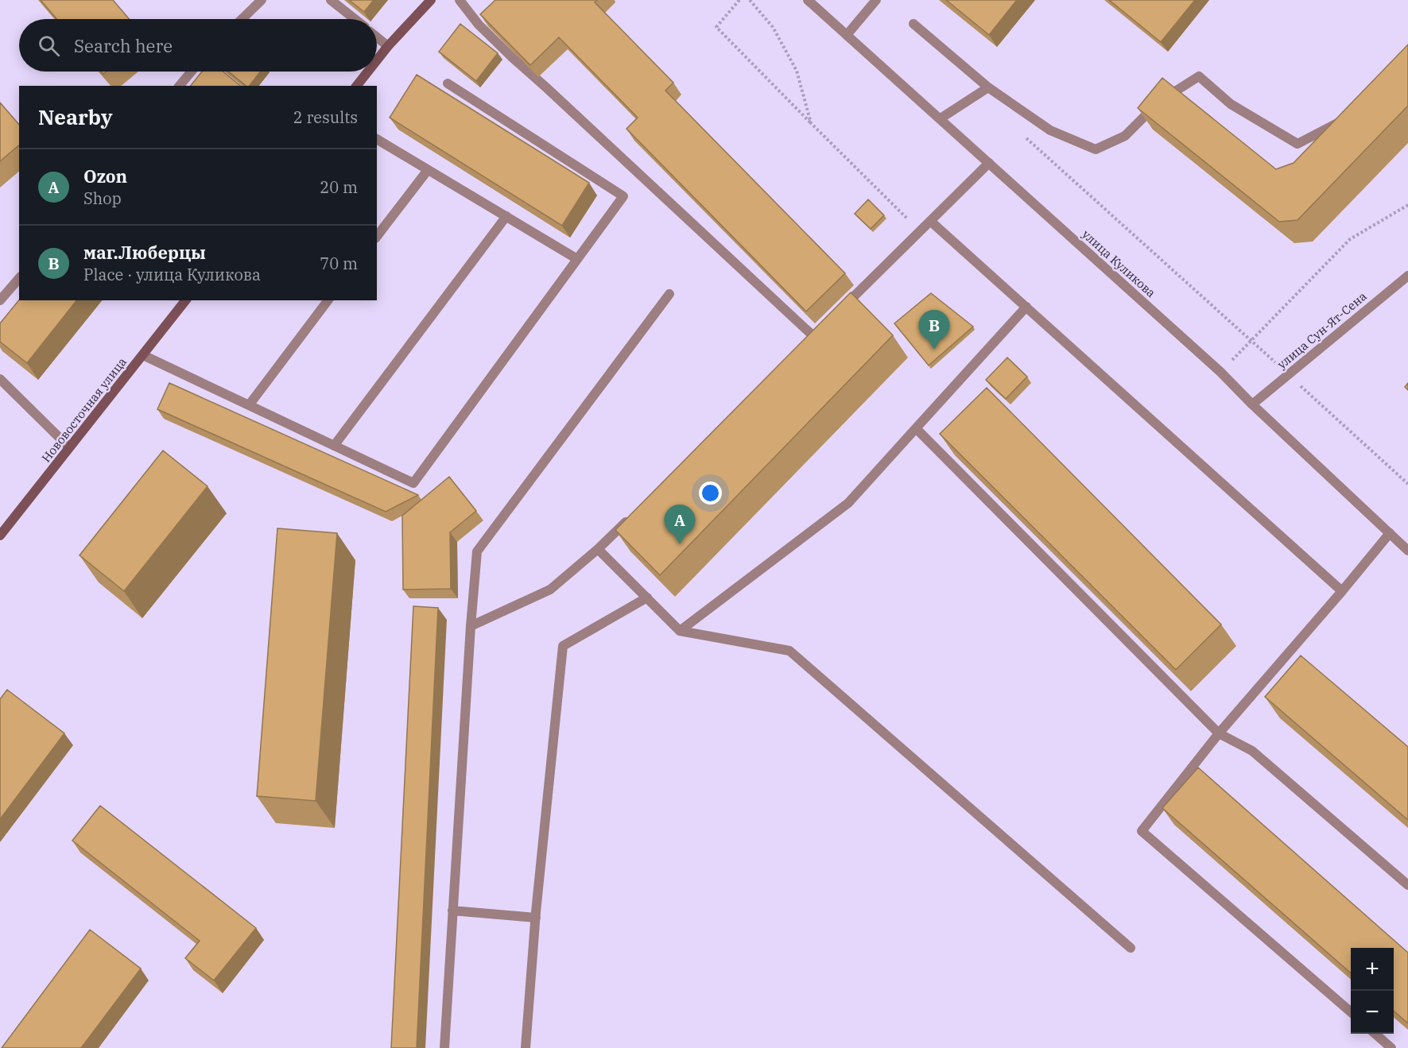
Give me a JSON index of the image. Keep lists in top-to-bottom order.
{
  "streets": {
    "main road": ["Нововосточная улица"],
    "street": ["улица Куликова", "улица Сун-Ят-Сена"]
  },
  "crossings": [
    ["улица Куликова", "улица Сун-Ят-Сена"]
  ],
  "page": {
    "search": "Search here",
    "heading": ["Nearby", "2 results"],
    "list": [
      {
        "mark": "A",
        "name": "Ozon",
        "note": "Shop",
        "value": "20 m"
      },
      {
        "mark": "B",
        "name": "маг.Люберцы",
        "note": "Place · улица Куликова",
        "value": "70 m"
      }
    ],
    "pins": ["B", "A"],
    "map_buttons": ["+", "−"]
  }
}
